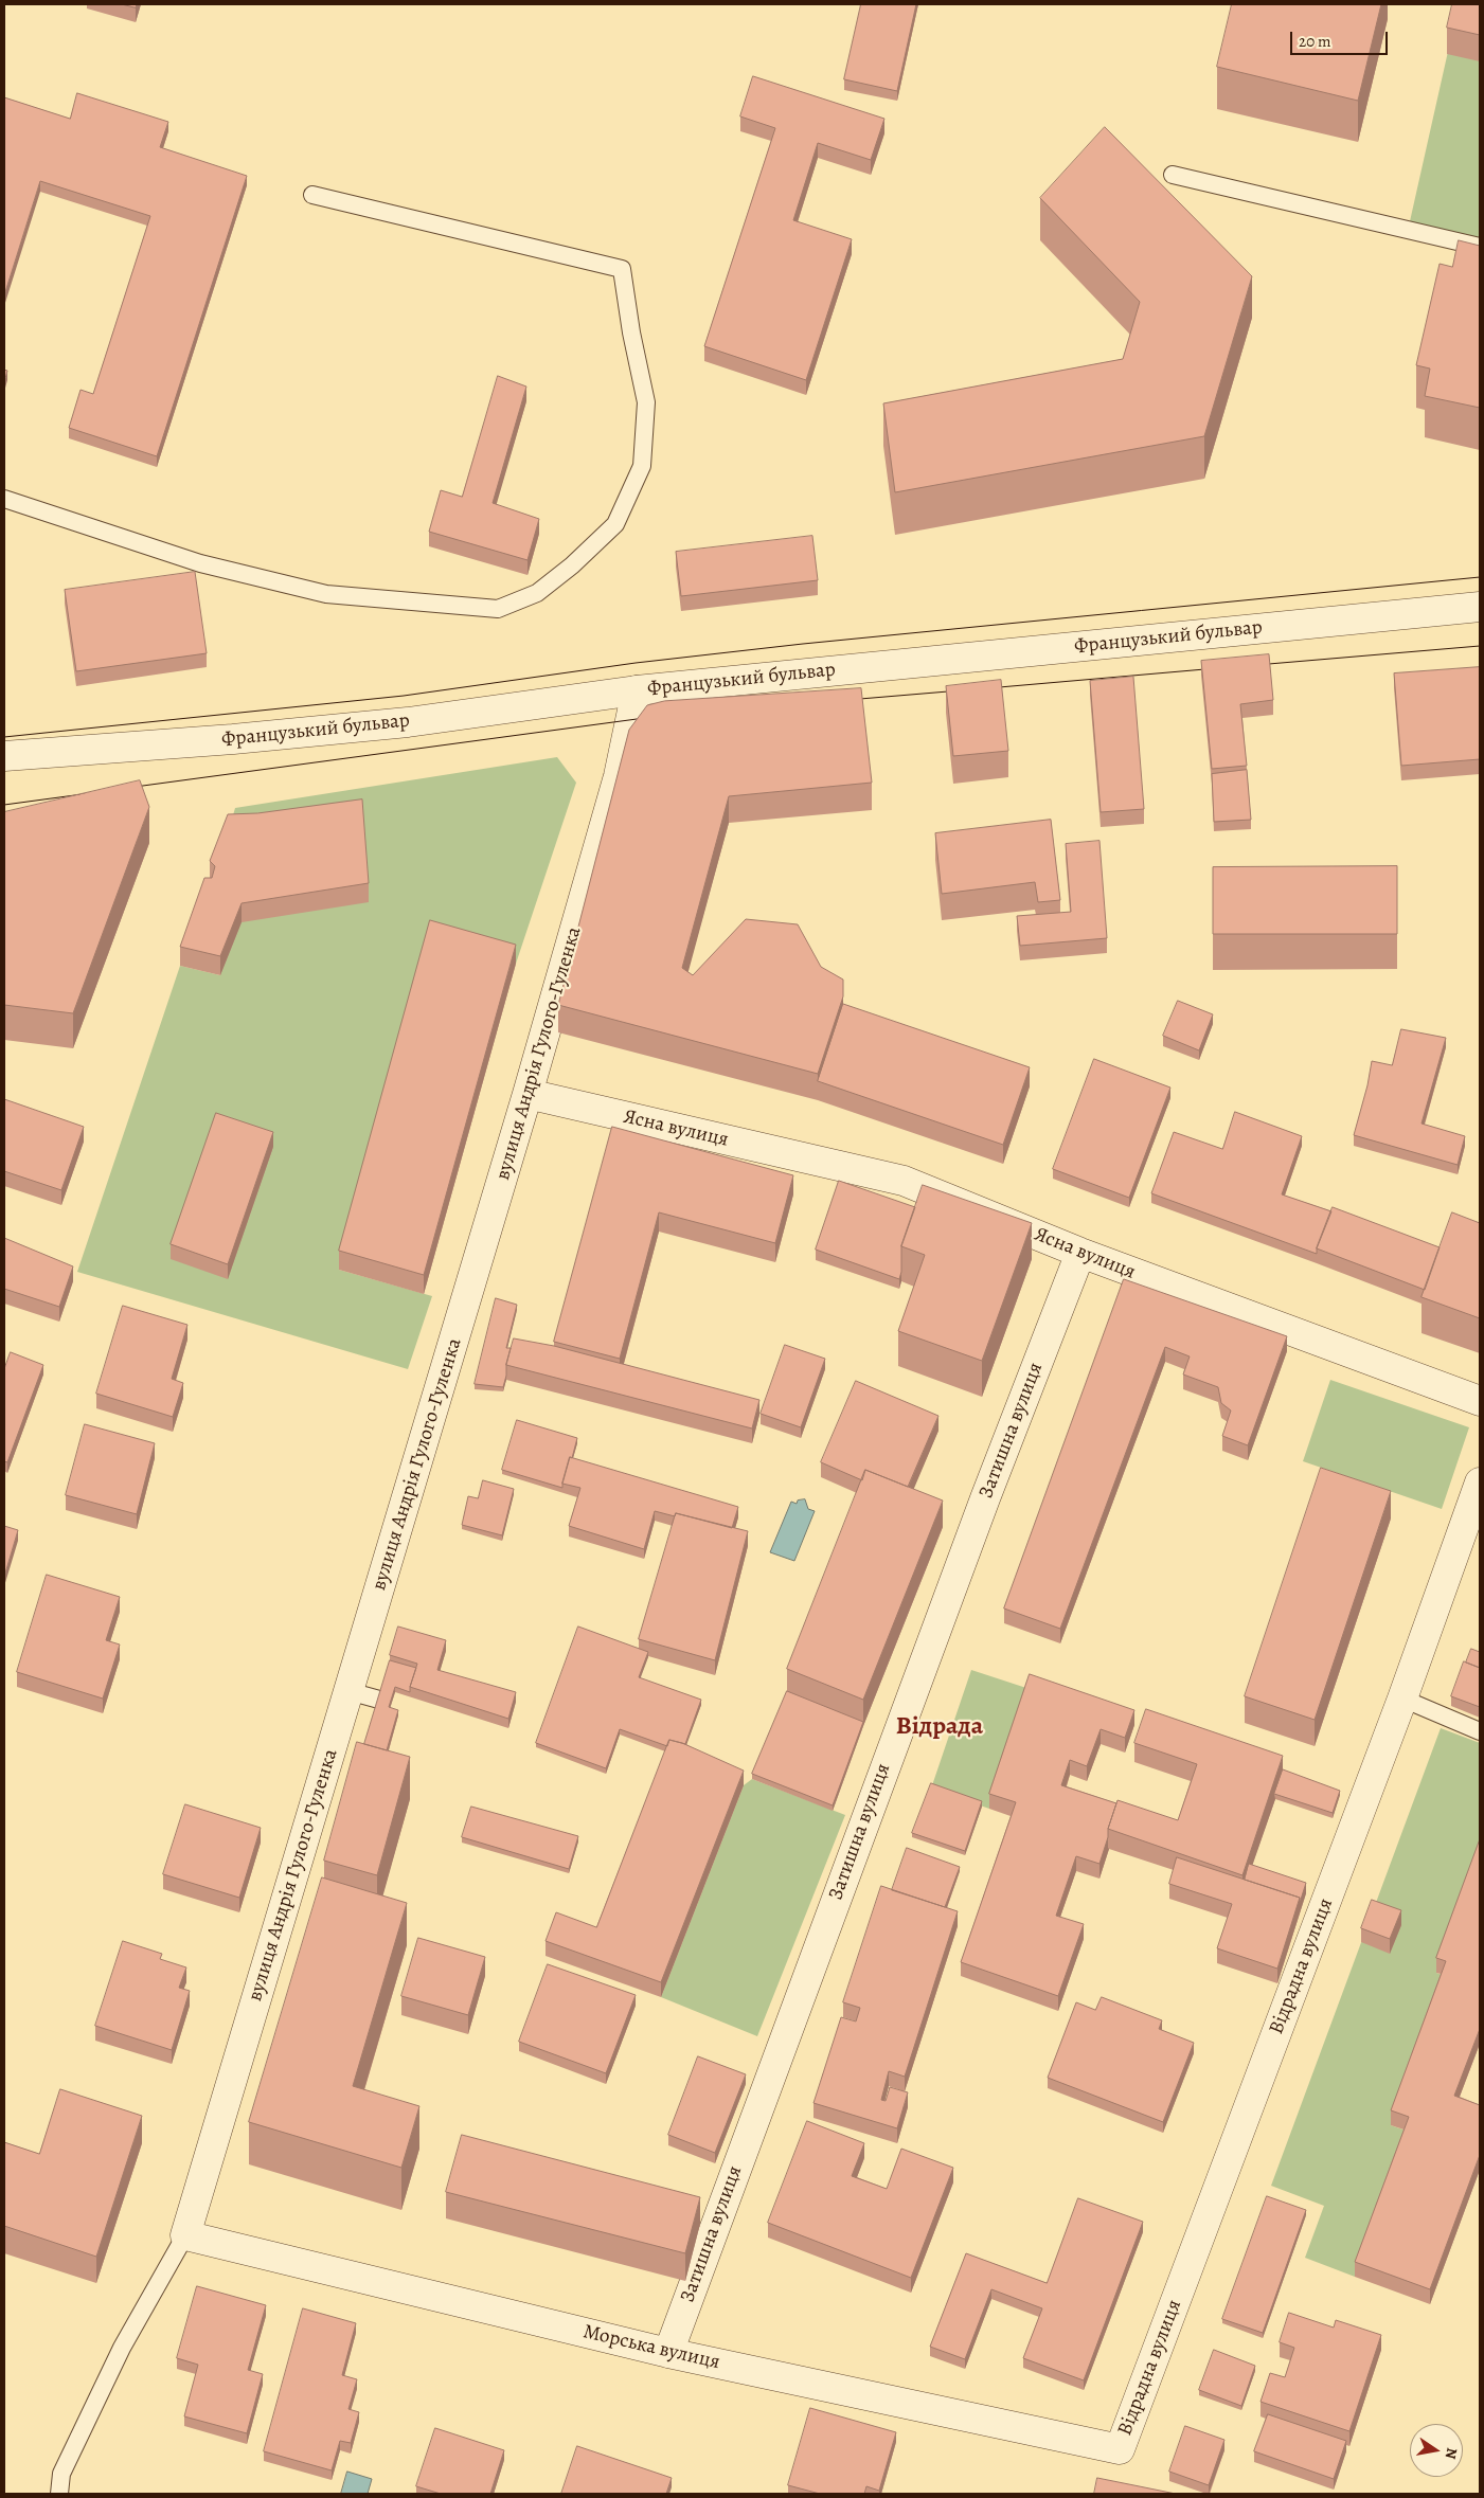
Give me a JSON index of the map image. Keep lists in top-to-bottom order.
{
  "streets": {
    "street": [
      "Французький бульвар",
      "вулиця Андрія Гулого-Гуленка",
      "Ясна вулиця",
      "Затишна вулиця",
      "Відрадна вулиця",
      "Морська вулиця"
    ]
  },
  "crossings": [
    ["Французький бульвар", "вулиця Андрія Гулого-Гуленка"],
    ["вулиця Андрія Гулого-Гуленка", "Ясна вулиця"],
    ["вулиця Андрія Гулого-Гуленка", "Морська вулиця"],
    ["Ясна вулиця", "Затишна вулиця"],
    ["Затишна вулиця", "Морська вулиця"],
    ["Відрадна вулиця", "Морська вулиця"]
  ],
  "districts": ["Відрада"],
  "scale_bar": "20 m",
  "north": "right"
}
